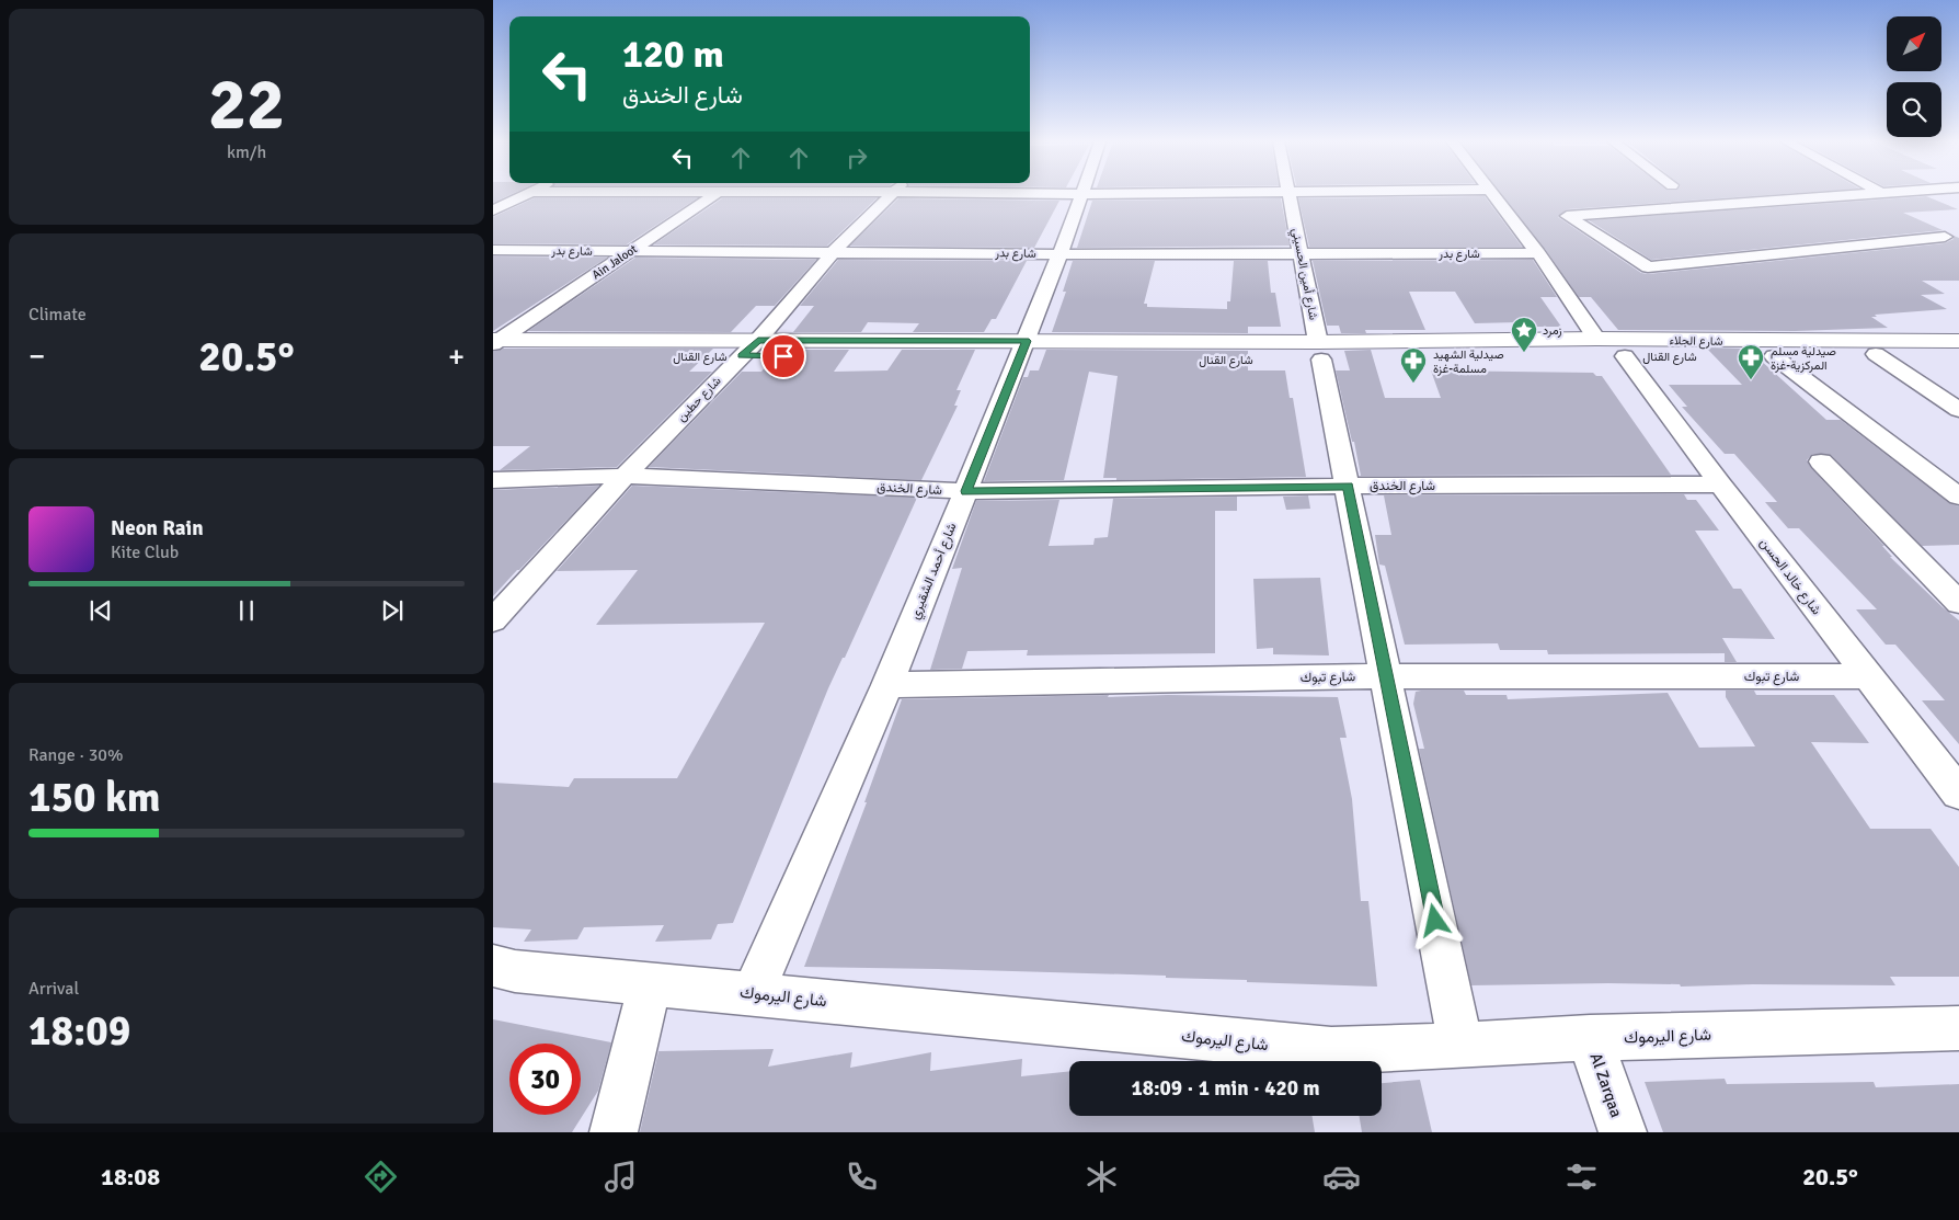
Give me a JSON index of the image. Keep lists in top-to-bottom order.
{
  "streets": {
    "main road": ["شارع الجلاء", "شارع القنال"],
    "street": [
      "شارع بدر",
      "Ain Jaloot",
      "شارع أمين الحسيني",
      "شارع حطين",
      "شارع الخندق",
      "شارع أحمد الشقيري",
      "شارع خالد الحسن",
      "شارع تبوك",
      "شارع اليرموك",
      "Al Zarqaa"
    ]
  },
  "crossings": [
    ["شارع بدر", "Ain Jaloot"],
    ["شارع بدر", "شارع أمين الحسيني"],
    ["شارع بدر", "شارع حطين"],
    ["شارع بدر", "شارع أحمد الشقيري"],
    ["Ain Jaloot", "شارع القنال"],
    ["شارع أمين الحسيني", "شارع القنال"],
    ["شارع أمين الحسيني", "شارع الخندق"],
    ["شارع أمين الحسيني", "شارع تبوك"],
    ["شارع أمين الحسيني", "شارع اليرموك"],
    ["شارع الجلاء", "شارع القنال"],
    ["شارع القنال", "شارع حطين"],
    ["شارع القنال", "شارع أحمد الشقيري"],
    ["شارع القنال", "شارع خالد الحسن"],
    ["شارع حطين", "شارع الخندق"],
    ["شارع الخندق", "شارع أحمد الشقيري"],
    ["شارع الخندق", "شارع خالد الحسن"],
    ["شارع أحمد الشقيري", "شارع تبوك"],
    ["شارع أحمد الشقيري", "شارع اليرموك"],
    ["شارع خالد الحسن", "شارع تبوك"],
    ["شارع اليرموك", "Al Zarqaa"]
  ],
  "places": {
    "place": ["زمرد"],
    "pharmacy": ["صيدلية مسلم المركزية-غزة", "صيدلية الشهيد مسلمة-غزة"]
  },
  "north": "top right",
  "page": {
    "tile": [
      ["22", "km/h"],
      "Climate",
      ["Range · 30%", "150 km"],
      ["Arrival", "18:09"]
    ],
    "turn": ["120 m", "شارع الخندق"],
    "heat": ["−", "20.5°", "+"],
    "song": ["Neon Rain", "Kite Club"],
    "limit": "30",
    "trip": "18:09 · 1 min · 420 m",
    "tabs": ["18:08", "20.5°"]
  }
}
